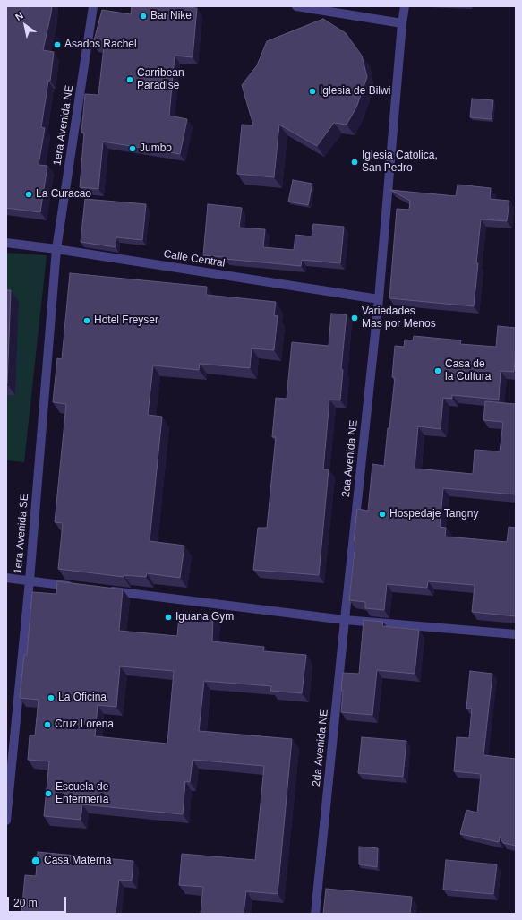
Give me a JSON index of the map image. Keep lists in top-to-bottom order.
{
  "streets": {
    "street": [
      "1era Avenida NE",
      "Calle Central",
      "2da Avenida NE",
      "1era Avenida SE"
    ]
  },
  "crossings": [
    ["1era Avenida NE", "Calle Central"],
    ["1era Avenida NE", "1era Avenida SE"],
    ["Calle Central", "2da Avenida NE"],
    ["Calle Central", "1era Avenida SE"]
  ],
  "places": [
    "Bar Nike",
    "Asados Rachel",
    "Carribean Paradise",
    "Iglesia de Bilwi",
    "Jumbo",
    "Iglesia Catolica, San Pedro",
    "La Curacao",
    "Variedades Mas por Menos",
    "Hotel Freyser",
    "Casa de la Cultura",
    "Hospedaje Tangny",
    "Iguana Gym",
    "La Oficina",
    "Cruz Lorena",
    "Escuela de Enfermería",
    "Casa Materna"
  ],
  "scale_bar": "20 m",
  "north": "top left"
}
